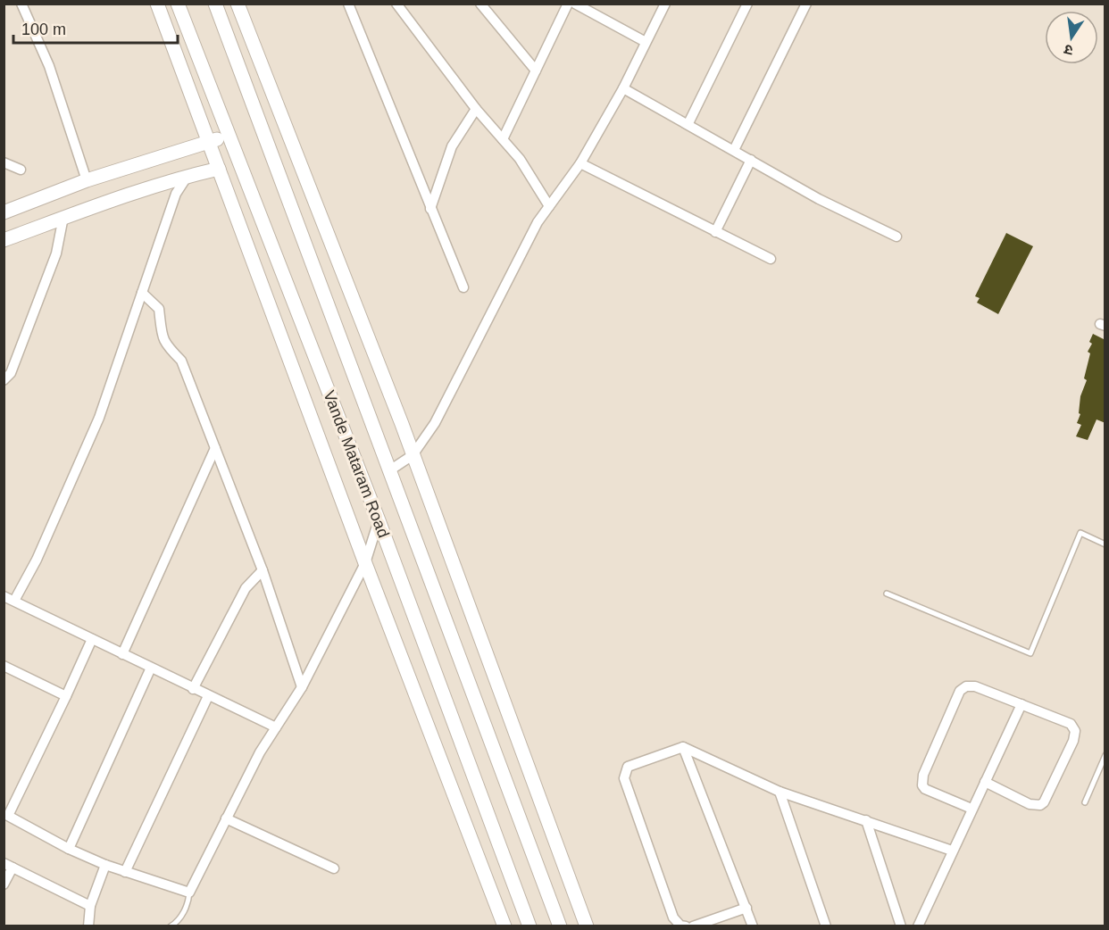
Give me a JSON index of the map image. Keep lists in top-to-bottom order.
{
  "streets": {
    "street": ["Vande Mataram Road"]
  },
  "scale_bar": "100 m",
  "north": "bottom"
}
